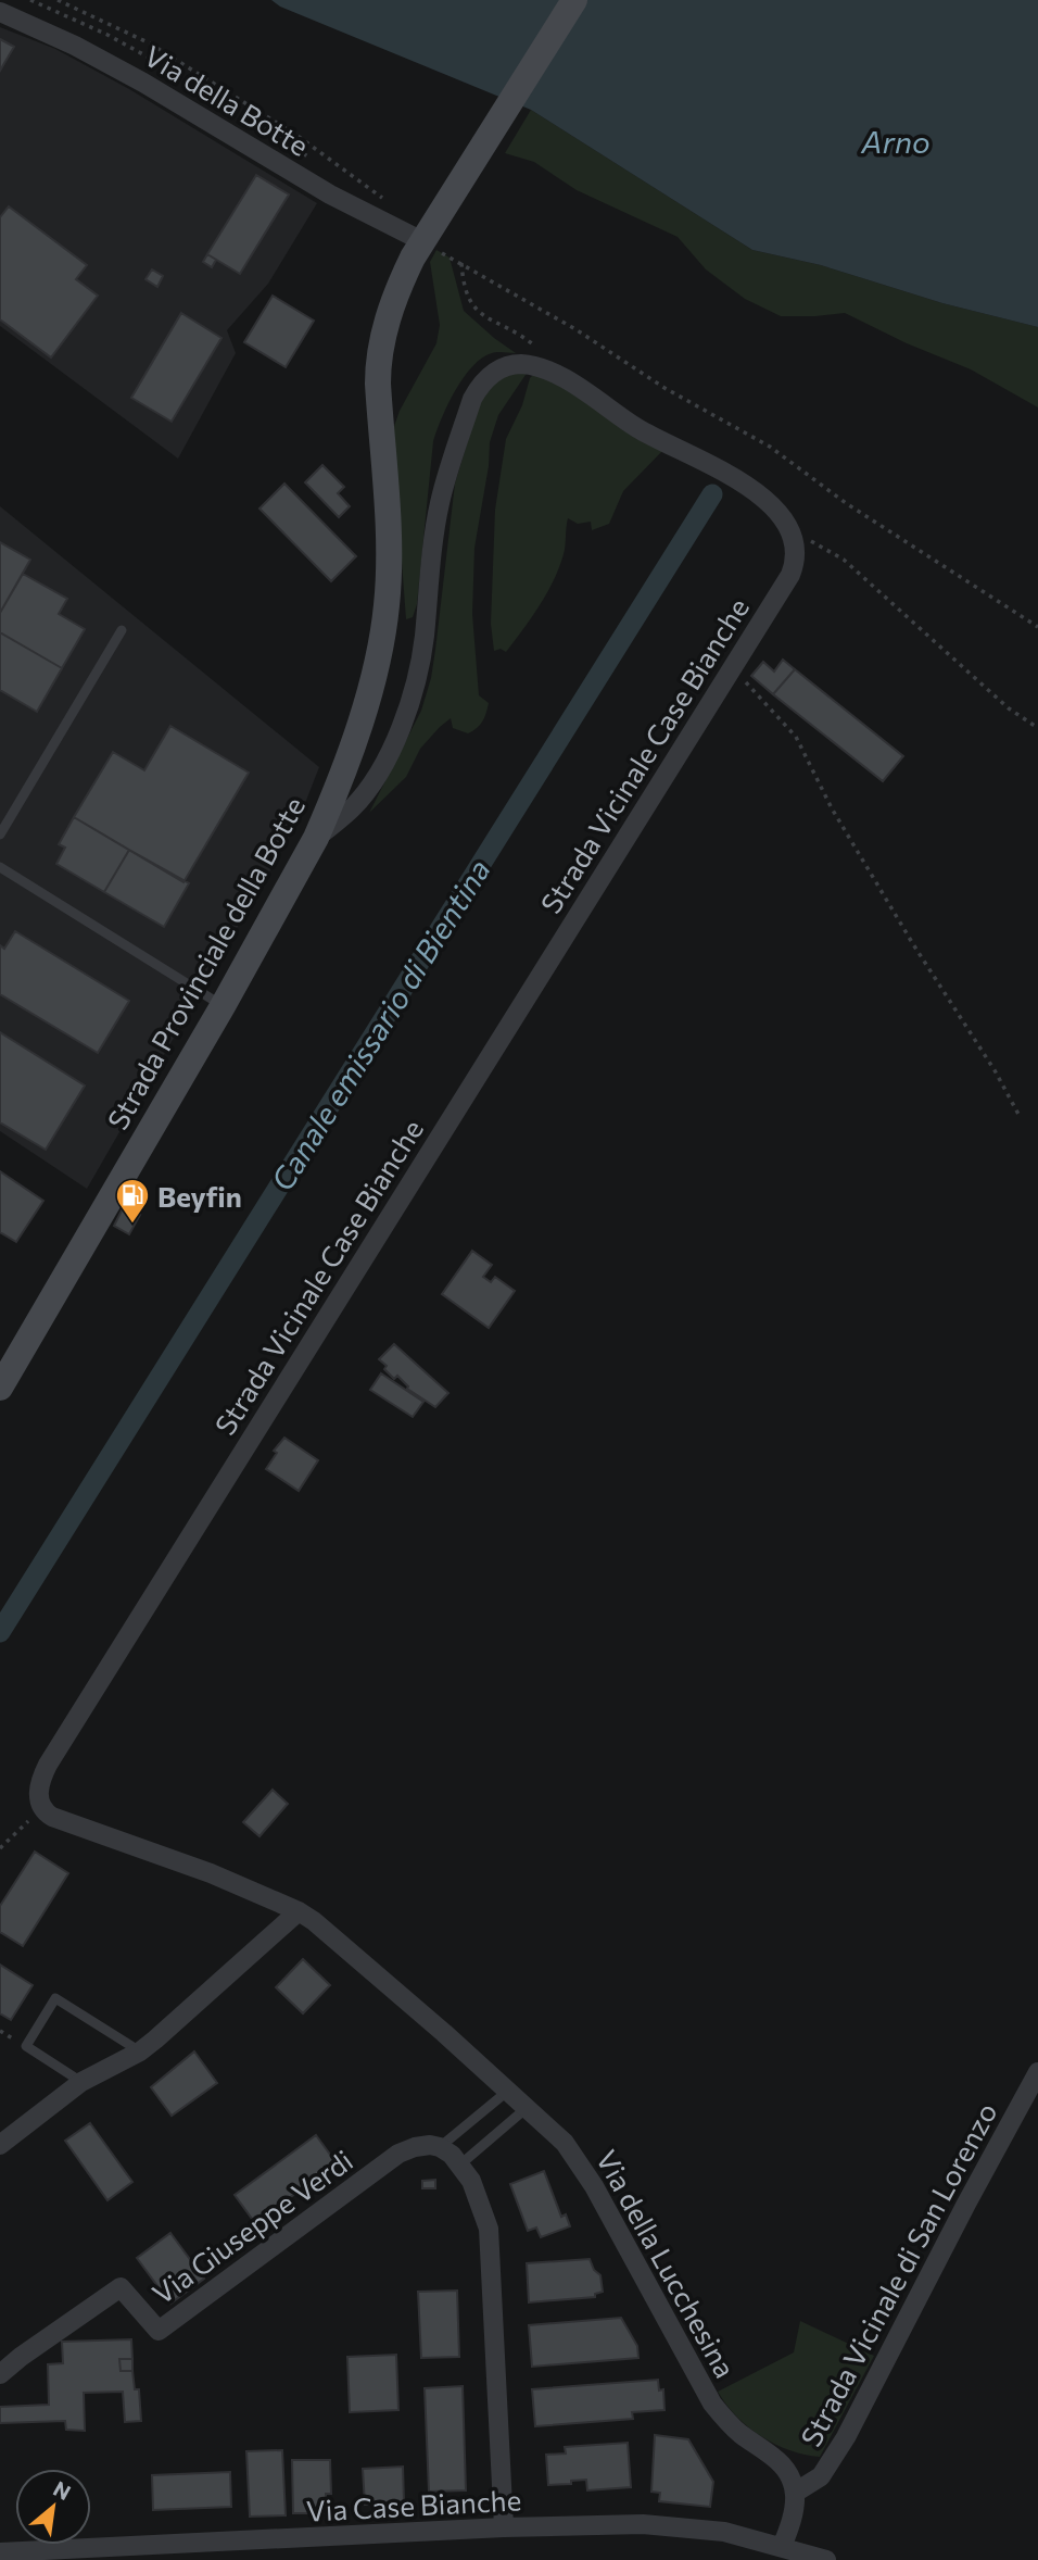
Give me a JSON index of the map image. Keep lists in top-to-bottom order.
{
  "streets": {
    "main road": ["Strada Provinciale della Botte"],
    "street": [
      "Via della Botte",
      "Strada Vicinale Case Bianche",
      "Via Giuseppe Verdi",
      "Via della Lucchesina",
      "Strada Vicinale di San Lorenzo",
      "Via Case Bianche"
    ]
  },
  "crossings": [
    ["Via della Botte", "Strada Provinciale della Botte"],
    ["Via della Lucchesina", "Strada Vicinale di San Lorenzo"]
  ],
  "water": ["Arno", "Canale emissario di Bientina"],
  "places": {
    "fuel station": ["Beyfin"]
  },
  "north": "top right"
}
